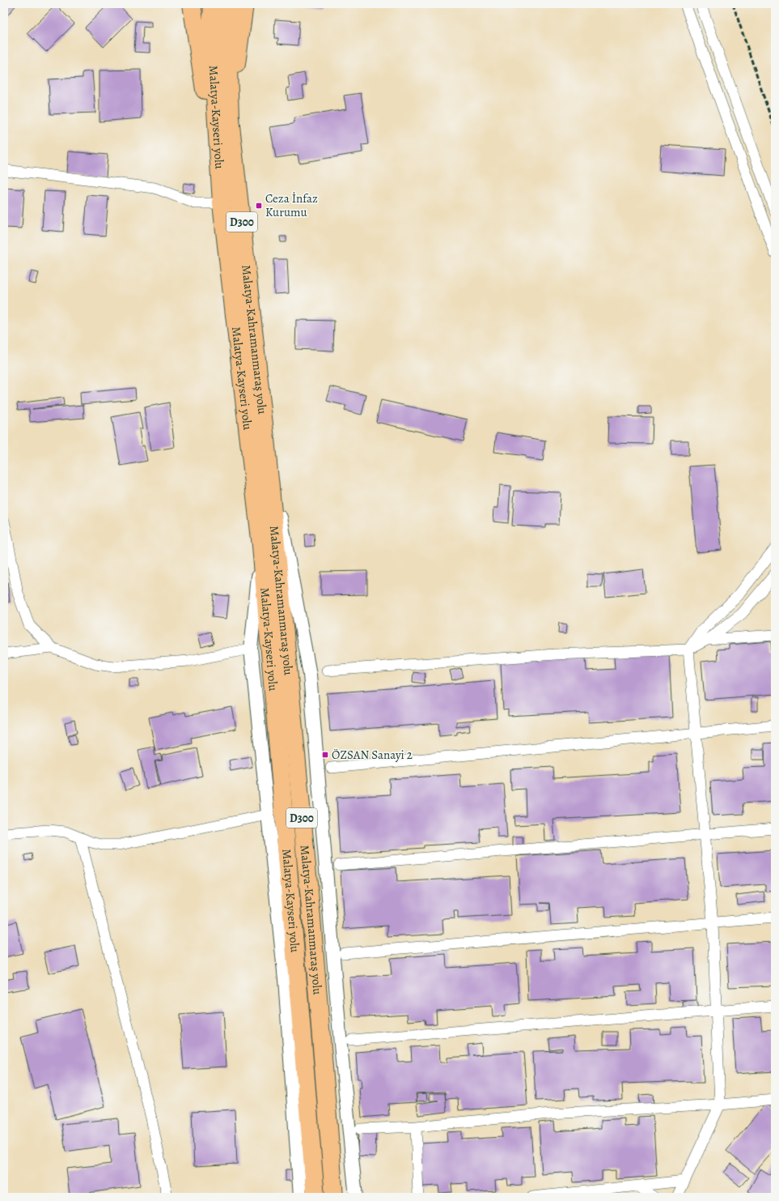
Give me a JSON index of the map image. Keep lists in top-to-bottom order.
{
  "streets": {
    "highway": ["Malatya-Kayseri yolu", "D300", "Malatya-Kahramanmaraş yolu"]
  },
  "places": {
    "transit": ["Ceza İnfaz Kurumu", "ÖZSAN Sanayi 2"]
  }
}
